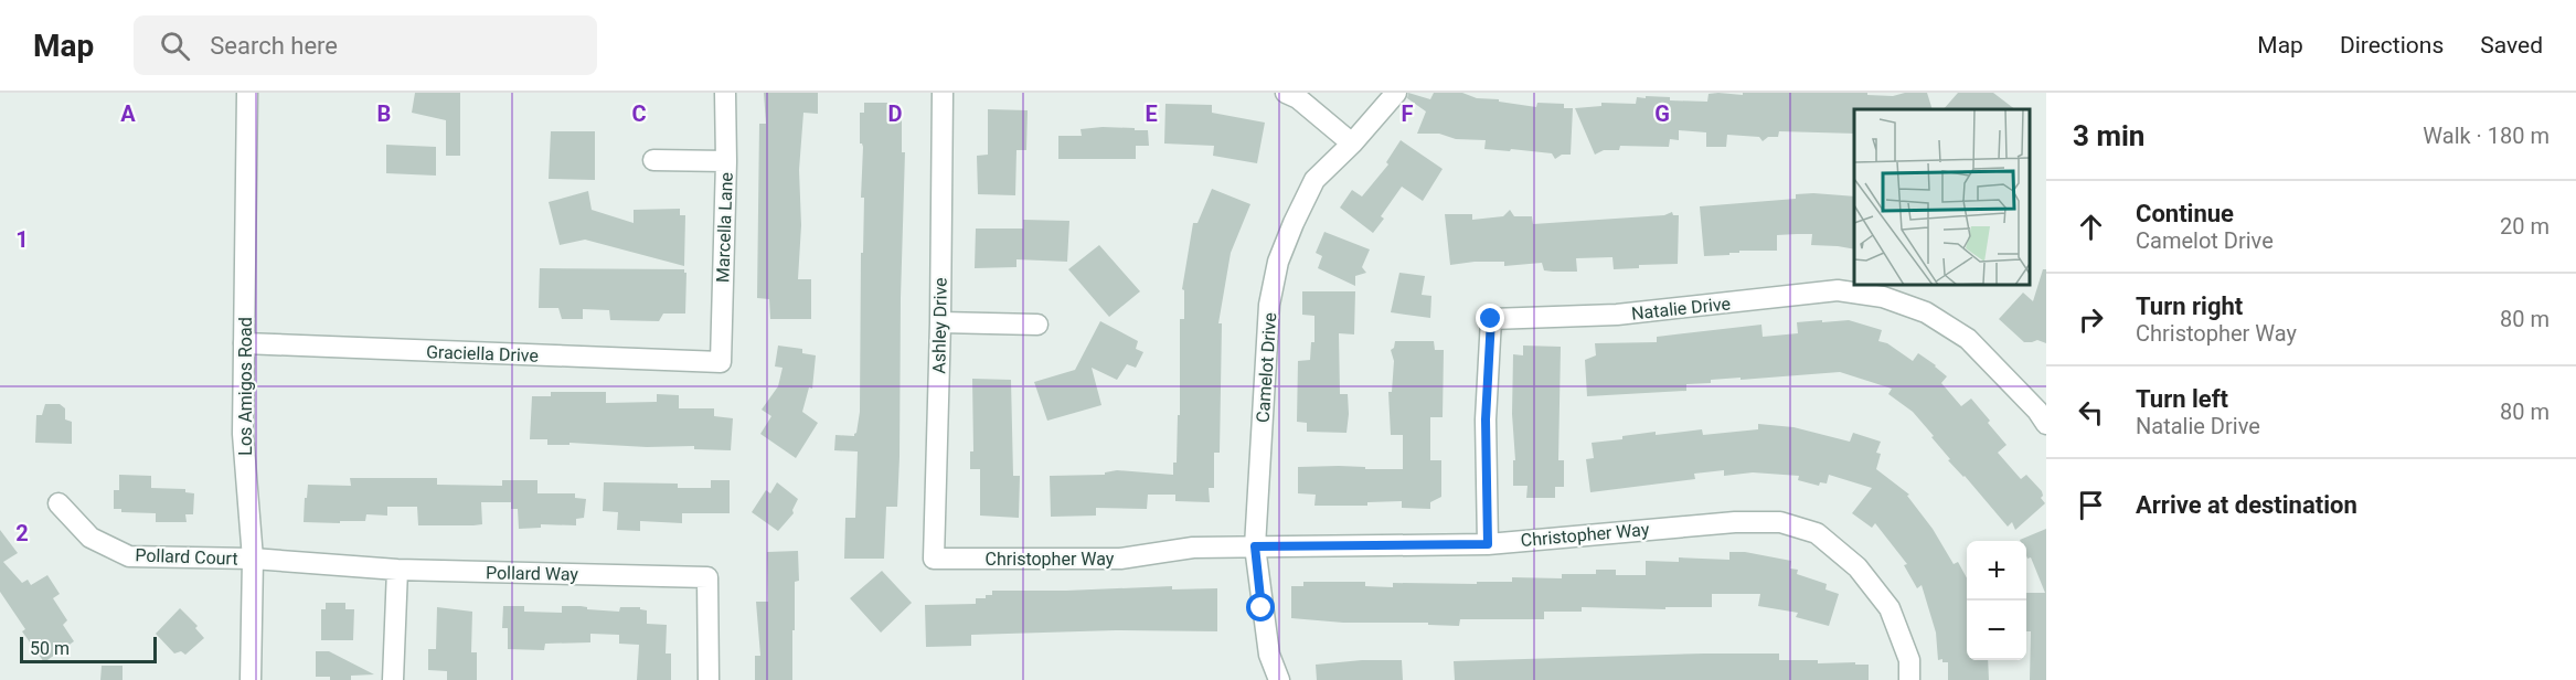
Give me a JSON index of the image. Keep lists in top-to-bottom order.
{
  "streets": {
    "street": [
      "Marcella Lane",
      "Natalie Drive",
      "Ashley Drive",
      "Graciella Drive",
      "Camelot Drive",
      "Los Amigos Road",
      "Christopher Way",
      "Pollard Court",
      "Pollard Way"
    ]
  },
  "crossings": [
    ["Marcella Lane", "Graciella Drive"],
    ["Natalie Drive", "Christopher Way"],
    ["Ashley Drive", "Christopher Way"],
    ["Graciella Drive", "Los Amigos Road"],
    ["Camelot Drive", "Christopher Way"],
    ["Los Amigos Road", "Pollard Court"],
    ["Los Amigos Road", "Pollard Way"],
    ["Pollard Court", "Pollard Way"]
  ],
  "scale_bar": "50 m",
  "page": {
    "header": "Map",
    "search": "Search here",
    "nav": ["Map", "Directions", "Saved"],
    "heading": ["3 min", "Walk · 180 m"],
    "list": [
      ["Continue", "Camelot Drive", "20 m"],
      ["Turn right", "Christopher Way", "80 m"],
      ["Turn left", "Natalie Drive", "80 m"],
      "Arrive at destination"
    ],
    "map_buttons": ["+", "−"],
    "scale": "50 m"
  },
  "grid": {
    "columns": [
      "A",
      "B",
      "C",
      "D",
      "E",
      "F",
      "G"
    ],
    "rows": ["1", "2"]
  }
}
